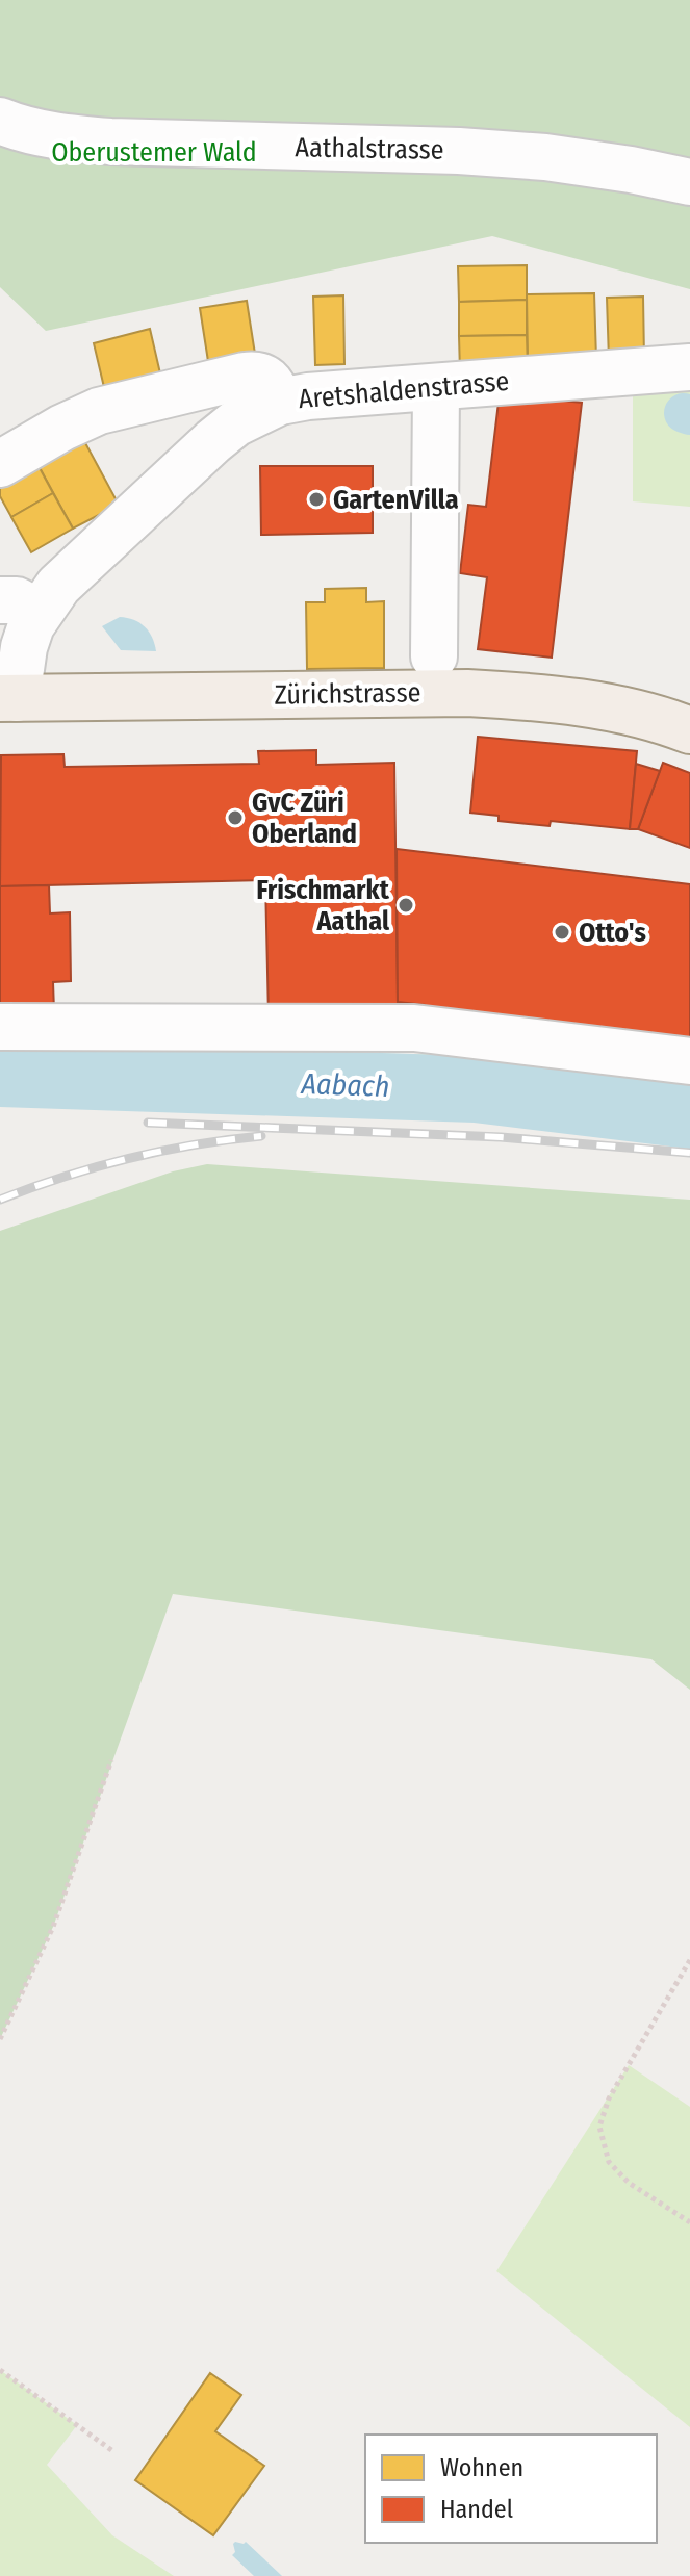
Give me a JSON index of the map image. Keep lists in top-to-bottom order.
{
  "streets": {
    "main road": ["Zürichstrasse"],
    "street": ["Aathalstrasse", "Aretshaldenstrasse"]
  },
  "crossings": [
    ["Aretshaldenstrasse", "Zürichstrasse"]
  ],
  "water": ["Aabach"],
  "parks": ["Oberustemer Wald"],
  "places": [
    "GartenVilla",
    "GvC Züri Oberland",
    "Frischmarkt Aathal",
    "Otto's"
  ],
  "legend": ["Wohnen", "Handel"]
}
